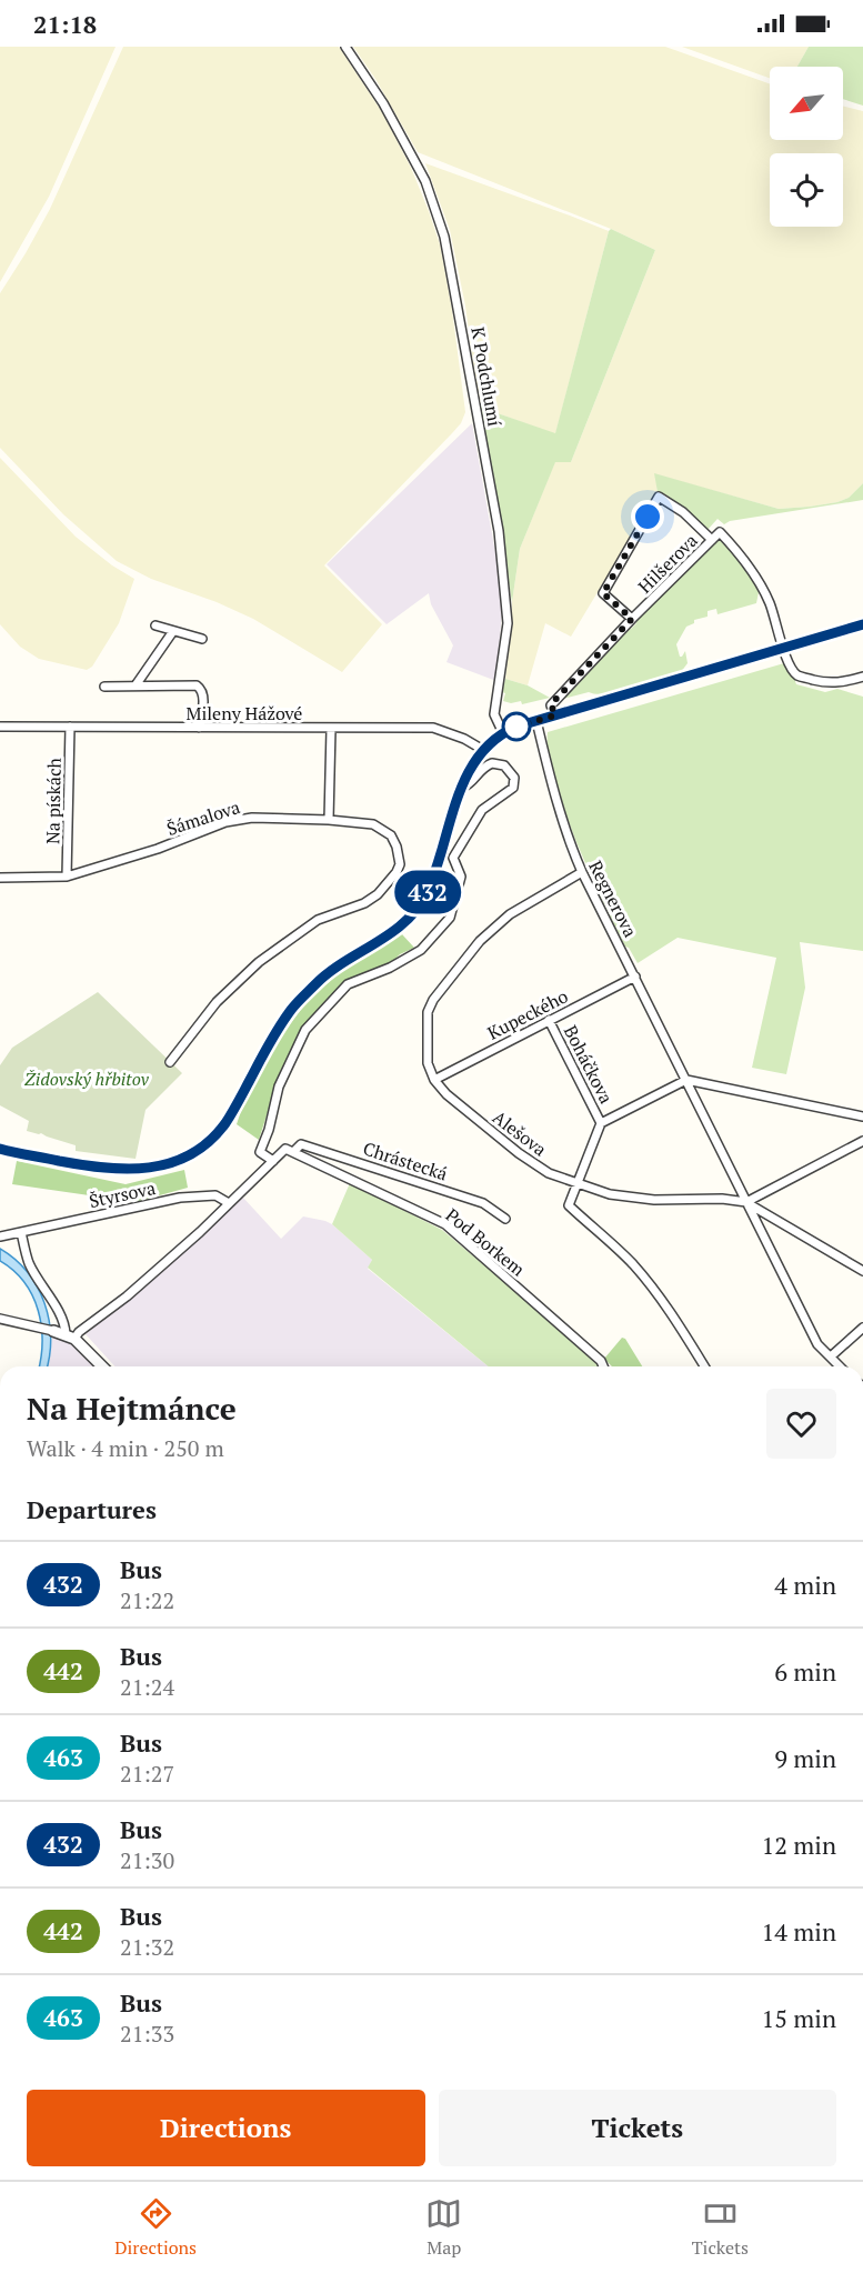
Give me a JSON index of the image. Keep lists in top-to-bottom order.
{
  "streets": {
    "street": [
      "K Podchlumí",
      "Hilšerova",
      "Mileny Hážové",
      "Na pískách",
      "Šámalova",
      "Regnerova",
      "Kupeckého",
      "Boháčkova",
      "Alešova",
      "Chrástecká",
      "Štyrsova",
      "Pod Borkem"
    ]
  },
  "crossings": [
    ["Mileny Hážové", "Na pískách"],
    ["Na pískách", "Šámalova"],
    ["Regnerova", "Kupeckého"],
    ["Regnerova", "Boháčkova"],
    ["Regnerova", "Alešova"],
    ["Kupeckého", "Boháčkova"],
    ["Kupeckého", "Alešova"],
    ["Boháčkova", "Alešova"],
    ["Chrástecká", "Pod Borkem"]
  ],
  "parks": ["Židovský hřbitov"],
  "lines": ["bus line 432"],
  "north": "bottom left",
  "page": {
    "status": "21:18",
    "on_map": "432",
    "heading": [
      ["Na Hejtmánce", "Walk · 4 min · 250 m"],
      "Departures"
    ],
    "list": [
      {
        "mark": "432",
        "name": "Bus",
        "note": "21:22",
        "value": "4 min"
      },
      {
        "mark": "442",
        "name": "Bus",
        "note": "21:24",
        "value": "6 min"
      },
      {
        "mark": "463",
        "name": "Bus",
        "note": "21:27",
        "value": "9 min"
      },
      {
        "mark": "432",
        "name": "Bus",
        "note": "21:30",
        "value": "12 min"
      },
      {
        "mark": "442",
        "name": "Bus",
        "note": "21:32",
        "value": "14 min"
      },
      {
        "mark": "463",
        "name": "Bus",
        "note": "21:33",
        "value": "15 min"
      }
    ],
    "buttons": ["Directions", "Tickets"],
    "tabs": ["Directions", "Map", "Tickets"]
  }
}
